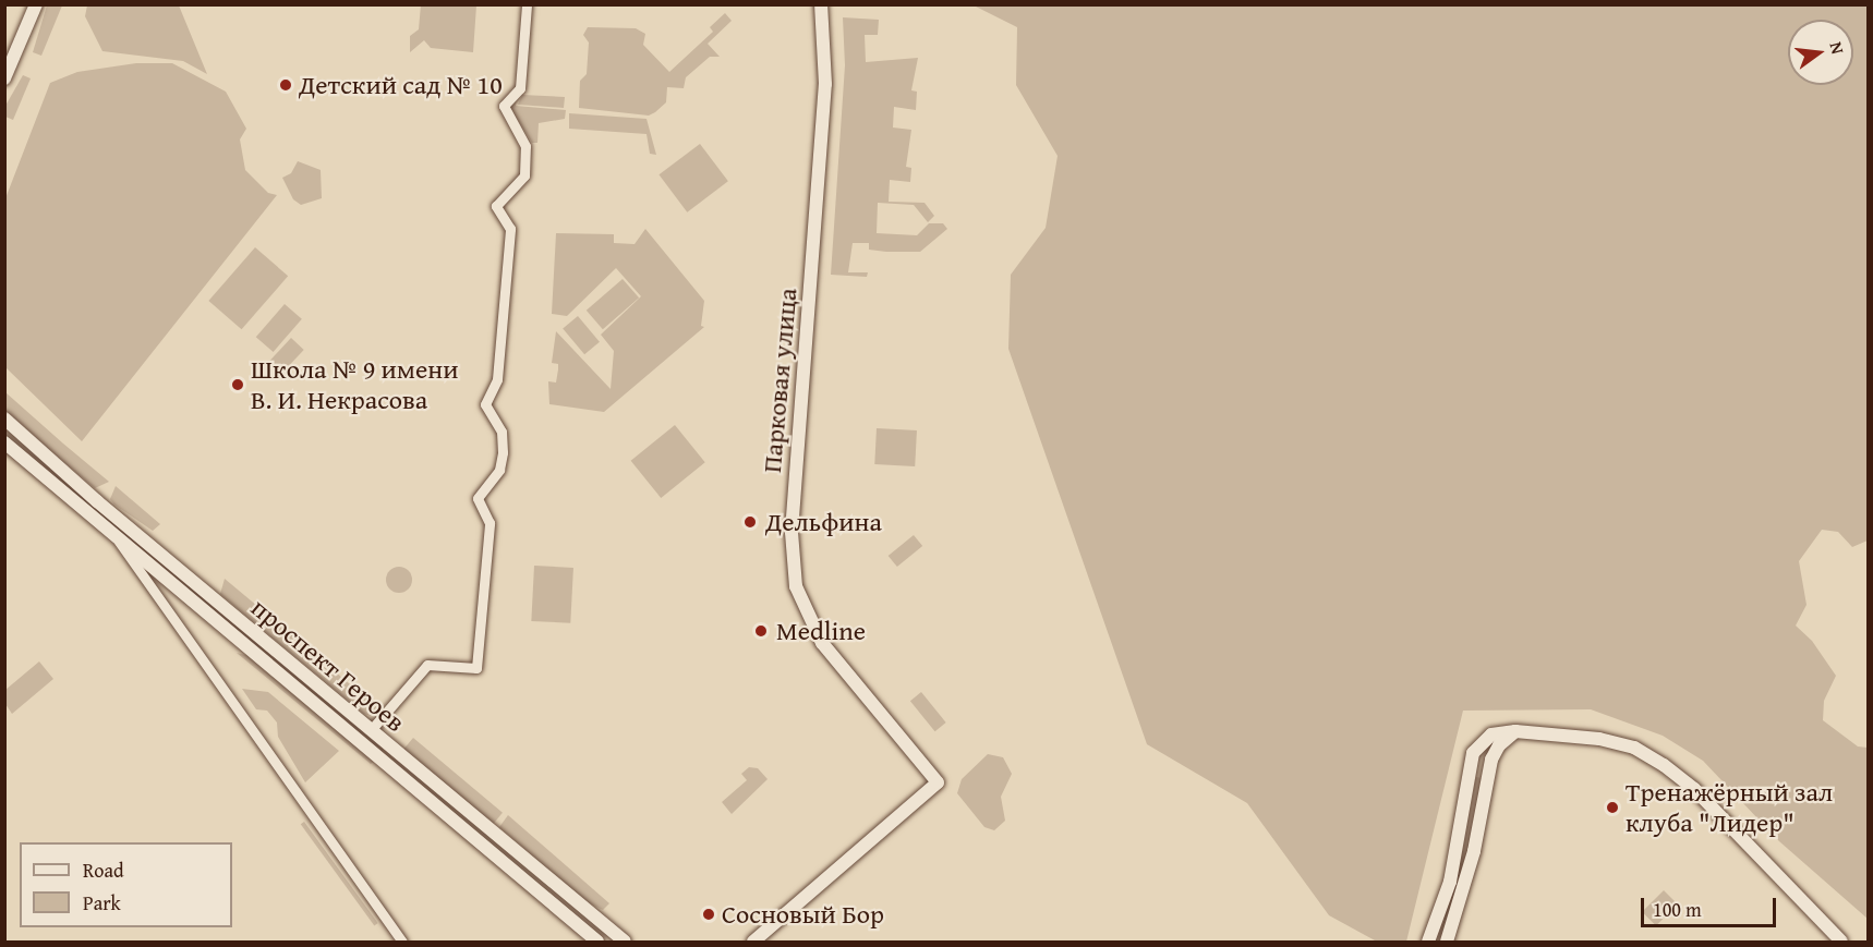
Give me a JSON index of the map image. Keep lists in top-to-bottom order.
{
  "streets": {
    "street": ["Парковая улица", "проспект Героев"]
  },
  "places": [
    "Детский сад № 10",
    "Школа № 9 имени В. И. Некрасова",
    "Дельфина",
    "Medline",
    "Тренажёрный зал клуба \"Лидер\"",
    "Сосновый Бор"
  ],
  "legend": ["Road", "Park"],
  "scale_bar": "100 m",
  "north": "right"
}
